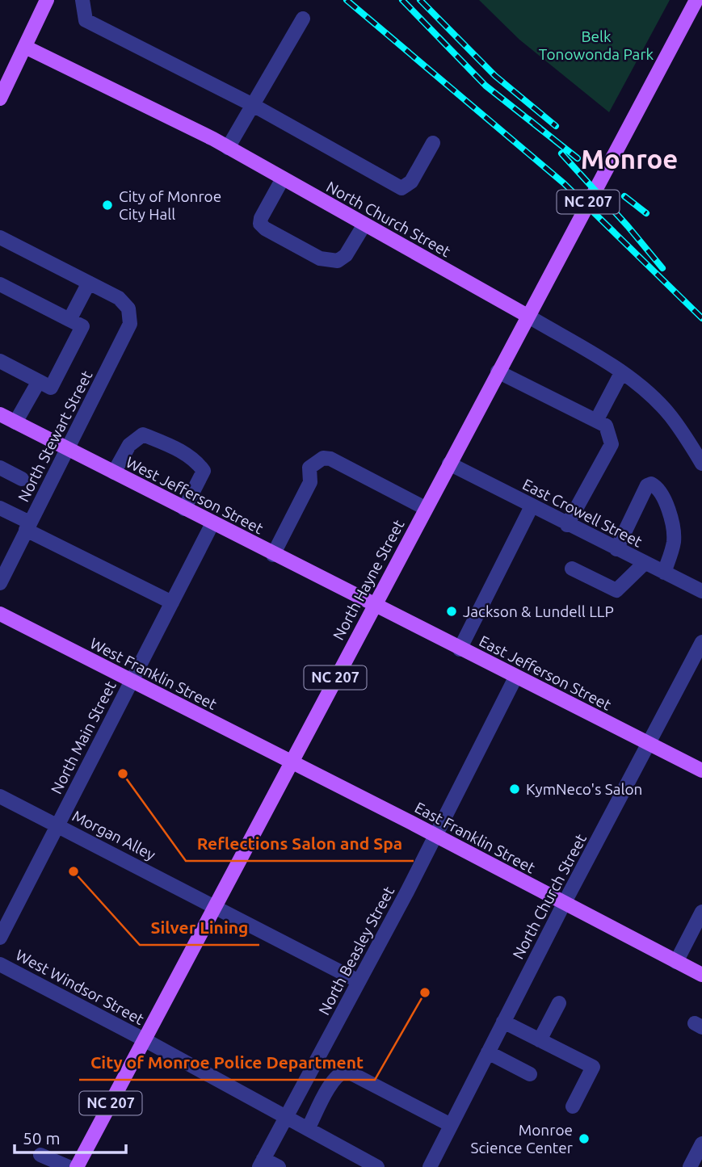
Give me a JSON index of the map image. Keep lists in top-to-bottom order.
{
  "streets": {
    "main road": [
      "NC 207",
      "North Church Street",
      "West Jefferson Street",
      "North Hayne Street",
      "East Jefferson Street",
      "West Franklin Street",
      "East Franklin Street"
    ],
    "street": [
      "North Stewart Street",
      "East Crowell Street",
      "North Main Street",
      "Morgan Alley",
      "North Beasley Street",
      "West Windsor Street"
    ]
  },
  "crossings": [
    ["NC 207", "North Church Street"],
    ["NC 207", "North Hayne Street"],
    ["NC 207", "West Windsor Street"],
    ["North Church Street", "North Hayne Street"],
    ["North Church Street", "East Jefferson Street"],
    ["North Church Street", "East Franklin Street"],
    ["North Stewart Street", "West Jefferson Street"],
    ["West Jefferson Street", "North Hayne Street"],
    ["West Jefferson Street", "East Jefferson Street"],
    ["West Jefferson Street", "North Main Street"],
    ["East Crowell Street", "North Hayne Street"],
    ["North Hayne Street", "East Jefferson Street"],
    ["North Hayne Street", "West Franklin Street"],
    ["North Hayne Street", "Morgan Alley"],
    ["North Hayne Street", "East Franklin Street"],
    ["North Hayne Street", "West Windsor Street"],
    ["East Jefferson Street", "North Beasley Street"],
    ["West Franklin Street", "North Main Street"],
    ["West Franklin Street", "East Franklin Street"],
    ["North Main Street", "Morgan Alley"],
    ["Morgan Alley", "North Beasley Street"],
    ["East Franklin Street", "North Beasley Street"],
    ["North Beasley Street", "West Windsor Street"]
  ],
  "districts": ["Monroe"],
  "parks": ["Belk Tonowonda Park"],
  "places": [
    "City of Monroe City Hall",
    "Jackson & Lundell LLP",
    "Reflections Salon and Spa",
    "KymNeco's Salon",
    "Silver Lining",
    "City of Monroe Police Department",
    "Monroe Science Center"
  ],
  "scale_bar": "50 m"
}
